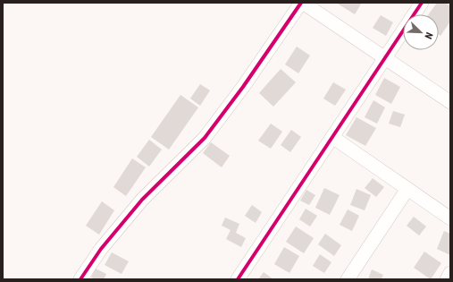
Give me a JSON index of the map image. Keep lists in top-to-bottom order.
{
  "north": "bottom right"
}
